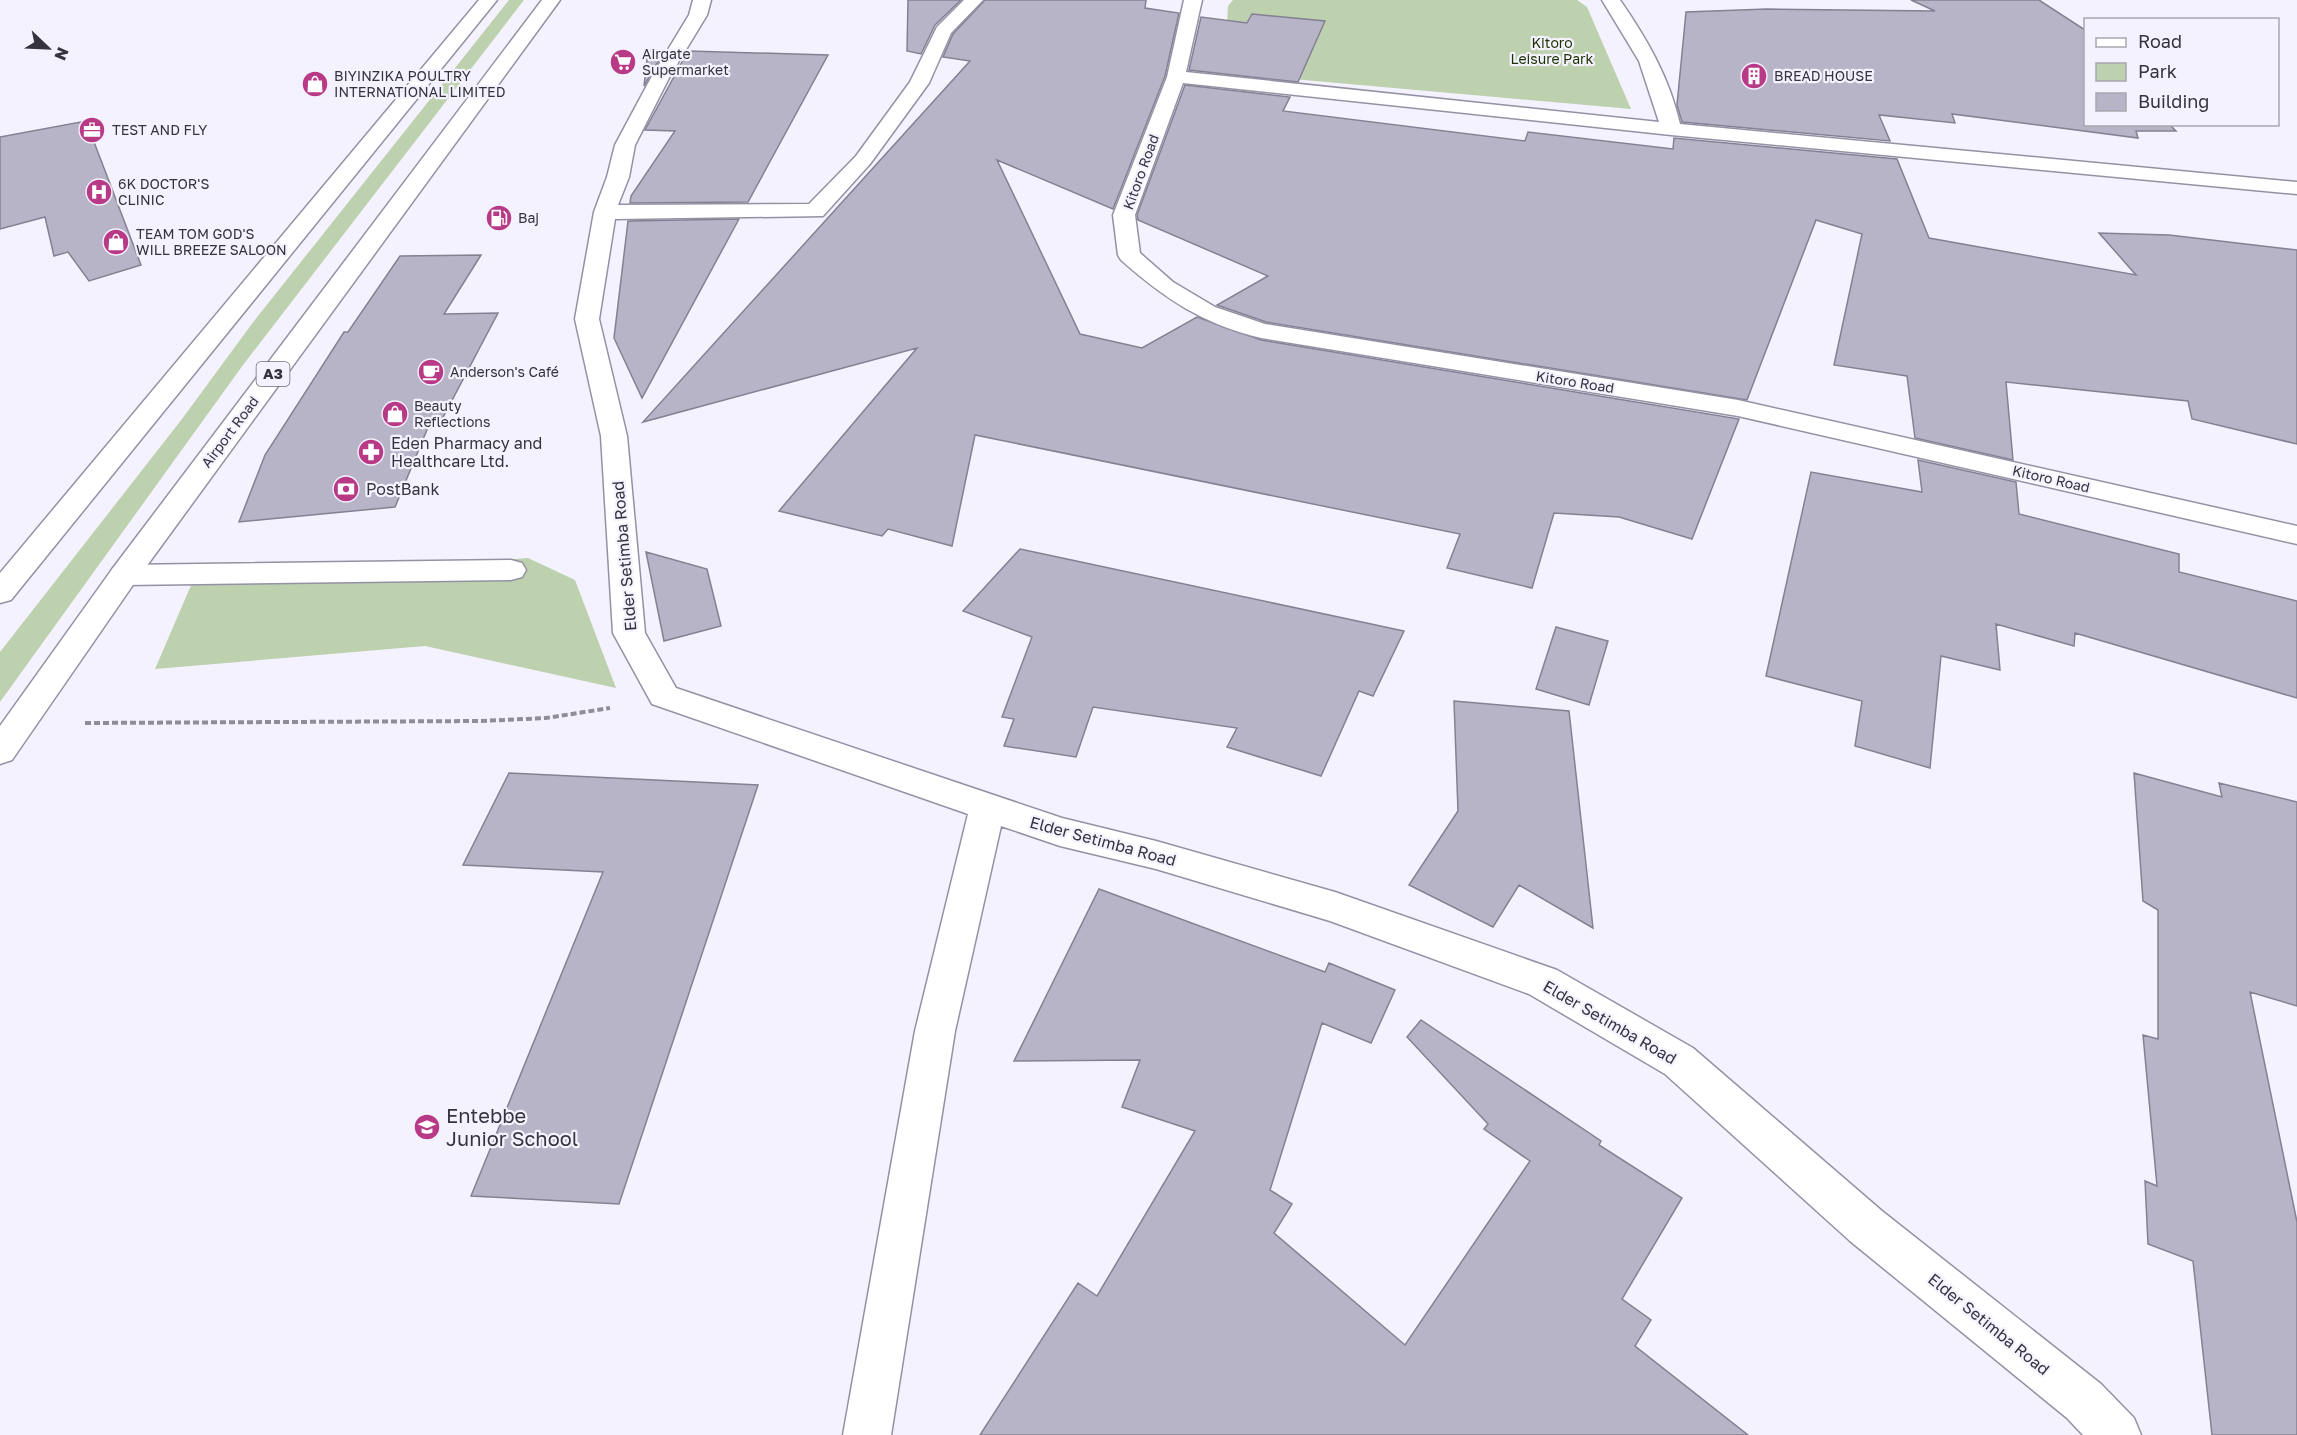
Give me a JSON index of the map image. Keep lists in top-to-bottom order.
{
  "streets": {
    "main road": [
      "Kitoro Road",
      "A3",
      "Airport Road",
      "Elder Setimba Road"
    ]
  },
  "parks": ["Kitoro Leisure Park"],
  "places": {
    "supermarket": ["Airgate Supermarket"],
    "building": ["BREAD HOUSE"],
    "shop": ["BIYINZIKA POULTRY INTERNATIONAL LIMITED", "TEAM TOM GOD'S WILL BREEZE SALOON", "Beauty Reflections"],
    "office": ["TEST AND FLY"],
    "hospital": ["6K DOCTOR'S CLINIC"],
    "fuel station": ["Baj"],
    "cafe": ["Anderson's Café"],
    "pharmacy": ["Eden Pharmacy and Healthcare Ltd."],
    "bank": ["PostBank"],
    "school or university": ["Entebbe Junior School"]
  },
  "legend": ["Road", "Park", "Building"],
  "north": "bottom right"
}
